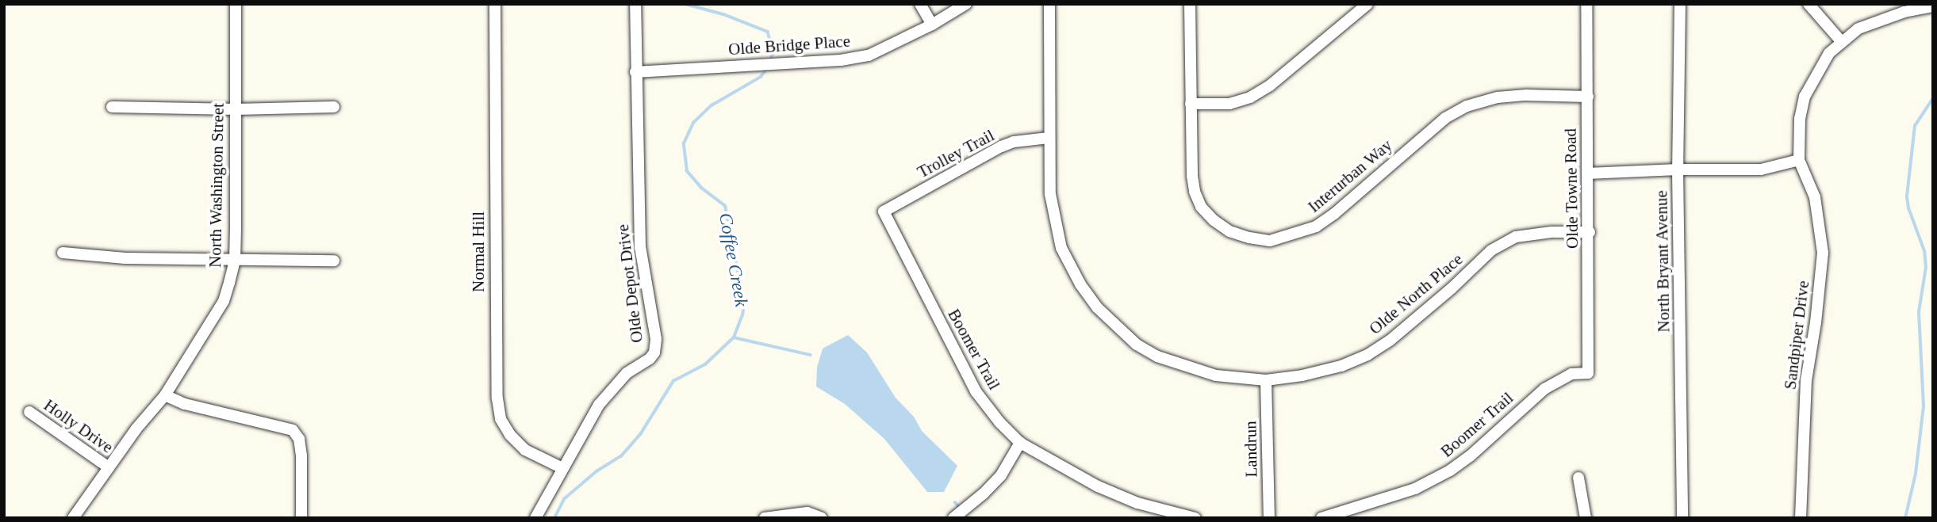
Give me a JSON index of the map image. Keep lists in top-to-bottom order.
{
  "streets": {
    "street": [
      "Olde Bridge Place",
      "Trolley Trail",
      "Interurban Way",
      "North Washington Street",
      "Olde Towne Road",
      "Normal Hill",
      "North Bryant Avenue",
      "Olde Depot Drive",
      "Olde North Place",
      "Sandpiper Drive",
      "Boomer Trail",
      "Holly Drive",
      "Landrun"
    ]
  },
  "crossings": [
    ["Olde Bridge Place", "Olde Depot Drive"],
    ["Trolley Trail", "Olde North Place"],
    ["Trolley Trail", "Boomer Trail"],
    ["Interurban Way", "Olde Towne Road"],
    ["North Washington Street", "Holly Drive"],
    ["Olde Towne Road", "Olde North Place"],
    ["Olde Towne Road", "Boomer Trail"],
    ["Normal Hill", "Olde Depot Drive"],
    ["Olde North Place", "Landrun"]
  ],
  "water": ["Coffee Creek"]
}
